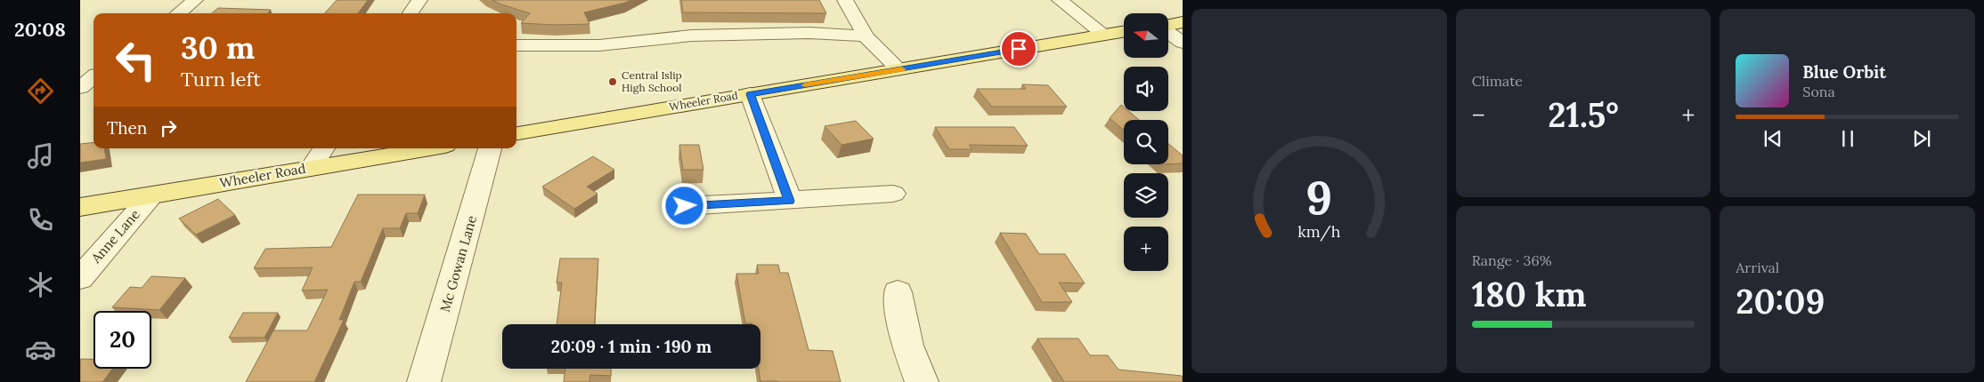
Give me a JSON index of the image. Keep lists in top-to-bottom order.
{
  "streets": {
    "main road": ["Wheeler Road"],
    "street": ["Anne Lane", "Mc Gowan Lane"]
  },
  "crossings": [
    ["Wheeler Road", "Anne Lane"]
  ],
  "places": ["Central Islip High School"],
  "north": "left",
  "page": {
    "tabs": "20:08",
    "tile": [
      "Climate",
      ["Range · 36%", "180 km"],
      ["Arrival", "20:09"]
    ],
    "map_buttons": "+",
    "turn": ["30 m", "Turn left"],
    "song": ["Blue Orbit", "Sona"],
    "heat": ["−", "21.5°", "+"],
    "then": "Then",
    "limit": "20",
    "trip": "20:09 · 1 min · 190 m",
    "gauge": ["9", "km/h"]
  }
}
